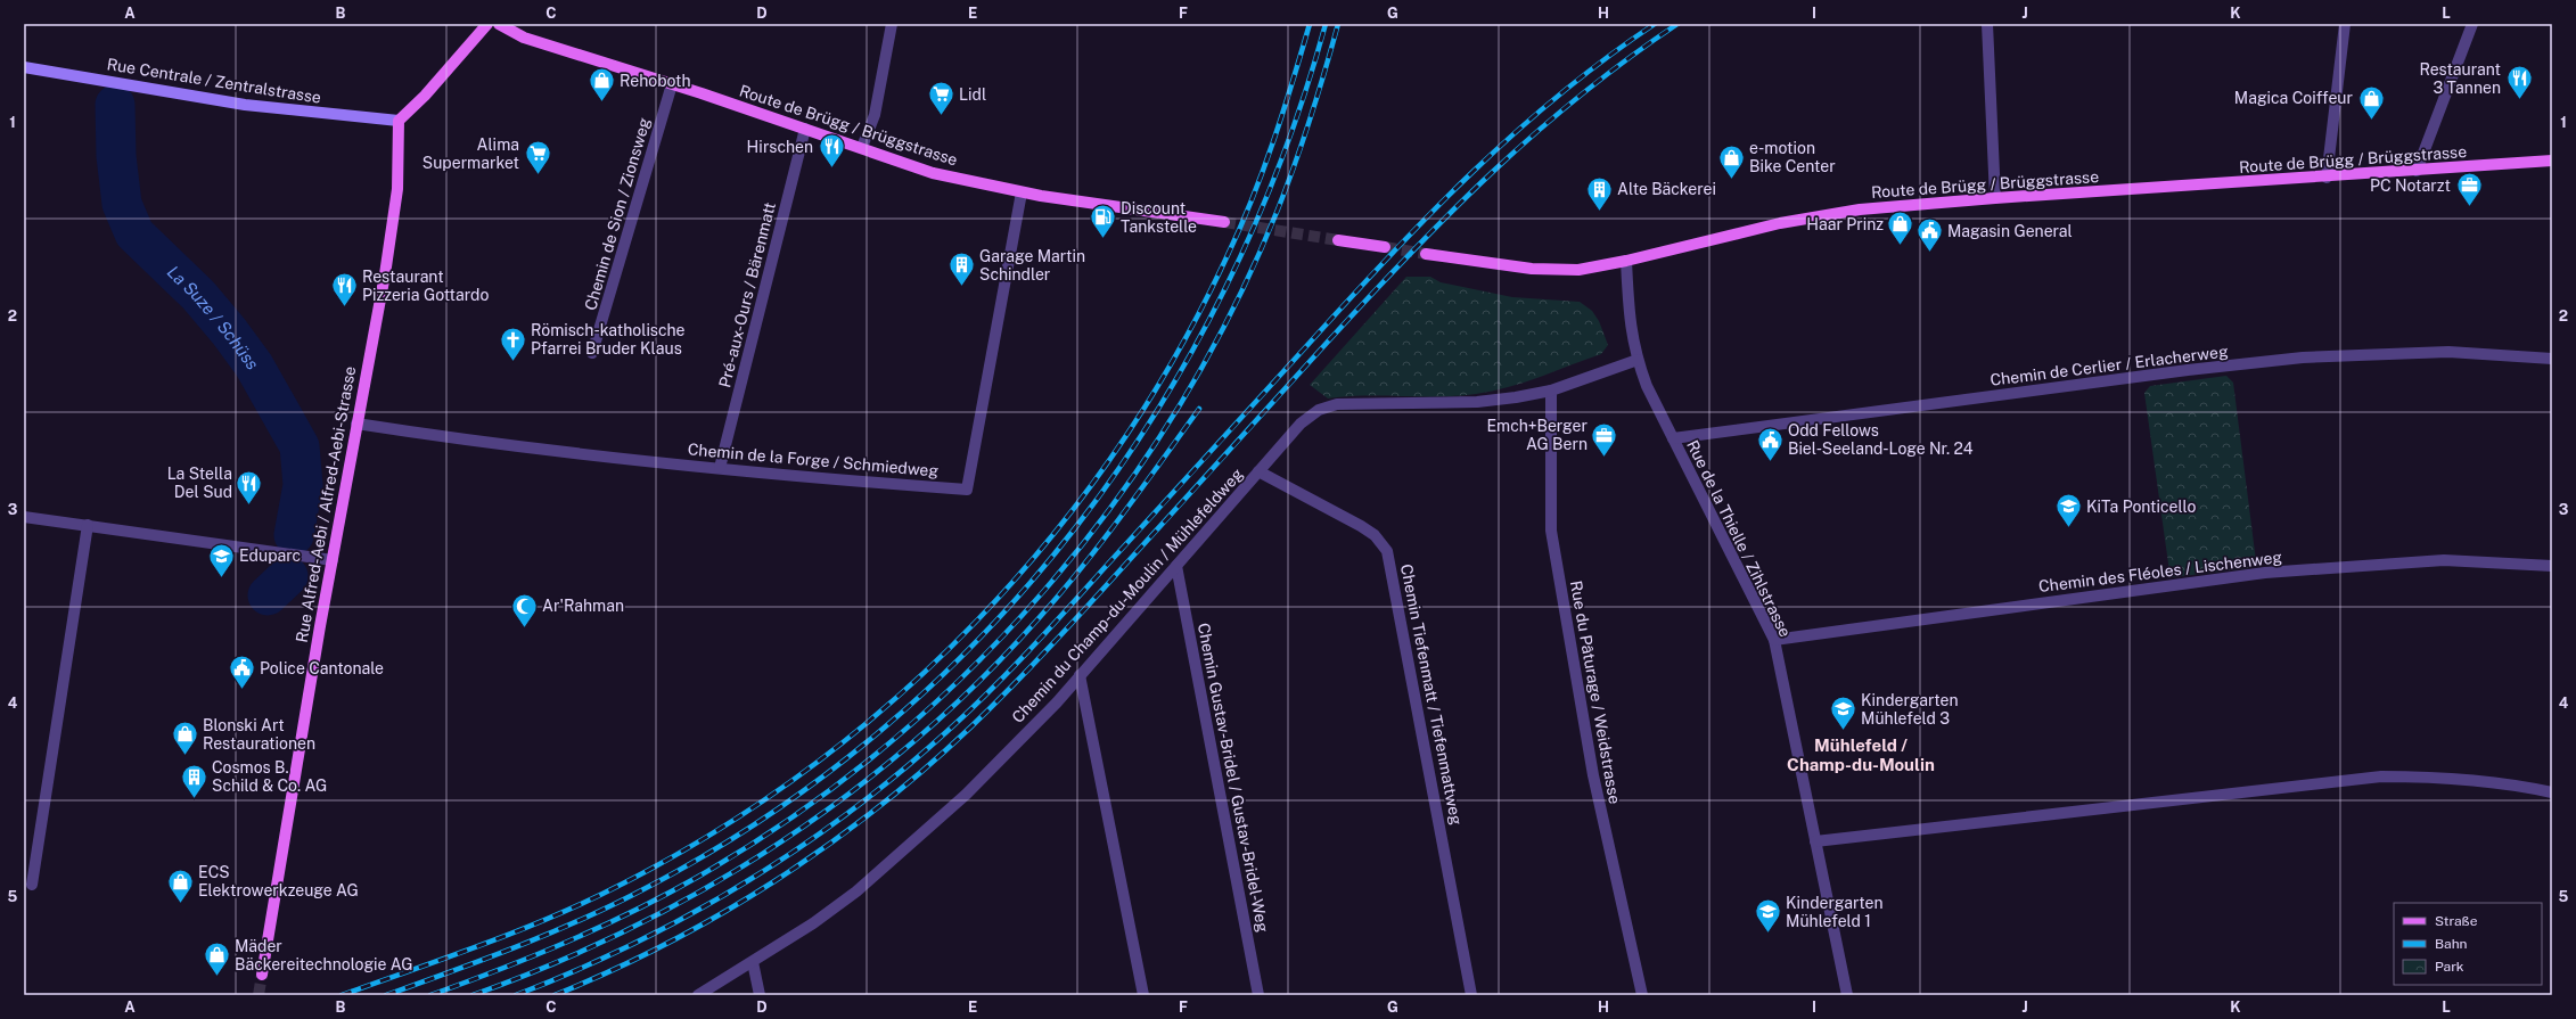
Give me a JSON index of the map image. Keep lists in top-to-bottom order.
{
  "streets": {
    "main road": ["Rue Centrale / Zentralstrasse", "Route de Brügg / Brüggstrasse", "Rue Alfred-Aebi / Alfred-Aebi-Strasse"],
    "street": [
      "Chemin de Sion / Zionsweg",
      "Pré-aux-Ours / Bärenmatt",
      "Chemin de Cerlier / Erlacherweg",
      "Chemin de la Forge / Schmiedweg",
      "Rue de la Thielle / Zihlstrasse",
      "Chemin des Fléoles / Lischenweg",
      "Chemin du Champ-du-Moulin / Mühlefeldweg",
      "Rue du Pâturage / Weidstrasse",
      "Chemin Tiefenmatt / Tiefenmattweg",
      "Chemin Gustav-Bridel / Gustav-Bridel-Weg"
    ]
  },
  "crossings": [
    ["Rue Centrale / Zentralstrasse", "Rue Alfred-Aebi / Alfred-Aebi-Strasse"],
    ["Route de Brügg / Brüggstrasse", "Chemin de Sion / Zionsweg"],
    ["Route de Brügg / Brüggstrasse", "Pré-aux-Ours / Bärenmatt"],
    ["Route de Brügg / Brüggstrasse", "Chemin de la Forge / Schmiedweg"],
    ["Route de Brügg / Brüggstrasse", "Rue de la Thielle / Zihlstrasse"],
    ["Pré-aux-Ours / Bärenmatt", "Chemin de la Forge / Schmiedweg"],
    ["Chemin de Cerlier / Erlacherweg", "Rue de la Thielle / Zihlstrasse"],
    ["Chemin de la Forge / Schmiedweg", "Rue Alfred-Aebi / Alfred-Aebi-Strasse"],
    ["Rue de la Thielle / Zihlstrasse", "Chemin des Fléoles / Lischenweg"],
    ["Rue de la Thielle / Zihlstrasse", "Chemin du Champ-du-Moulin / Mühlefeldweg"],
    ["Chemin du Champ-du-Moulin / Mühlefeldweg", "Rue du Pâturage / Weidstrasse"],
    ["Chemin du Champ-du-Moulin / Mühlefeldweg", "Chemin Tiefenmatt / Tiefenmattweg"],
    ["Chemin du Champ-du-Moulin / Mühlefeldweg", "Chemin Gustav-Bridel / Gustav-Bridel-Weg"]
  ],
  "districts": ["Mühlefeld / Champ-du-Moulin"],
  "water": ["La Suze / Schüss"],
  "places": {
    "restaurant": [
      "Restaurant 3 Tannen",
      "Hirschen",
      "Restaurant Pizzeria Gottardo",
      "La Stella Del Sud"
    ],
    "shop": [
      "Rehoboth",
      "Magica Coiffeur",
      "e-motion Bike Center",
      "Haar Prinz",
      "Blonski Art Restaurationen",
      "ECS Elektrowerkzeuge AG",
      "Mäder Bäckereitechnologie AG"
    ],
    "supermarket": ["Lidl", "Alima Supermarket"],
    "office": ["PC Notarzt", "Emch+Berger AG Bern"],
    "building": ["Alte Bäckerei", "Garage Martin Schindler", "Cosmos B. Schild & Co. AG"],
    "fuel station": ["Discount Tankstelle"],
    "public building": ["Magasin General", "Odd Fellows Biel-Seeland-Loge Nr. 24", "Police Cantonale"],
    "church": ["Römisch-katholische Pfarrei Bruder Klaus"],
    "school or university": [
      "KiTa Ponticello",
      "Eduparc",
      "Kindergarten Mühlefeld 3",
      "Kindergarten Mühlefeld 1"
    ],
    "mosque": ["Ar'Rahman"]
  },
  "legend": ["Straße", "Bahn", "Park"],
  "grid": {
    "columns": [
      "A",
      "B",
      "C",
      "D",
      "E",
      "F",
      "G",
      "H",
      "I",
      "J",
      "K",
      "L"
    ],
    "rows": [
      "1",
      "2",
      "3",
      "4",
      "5"
    ]
  }
}
